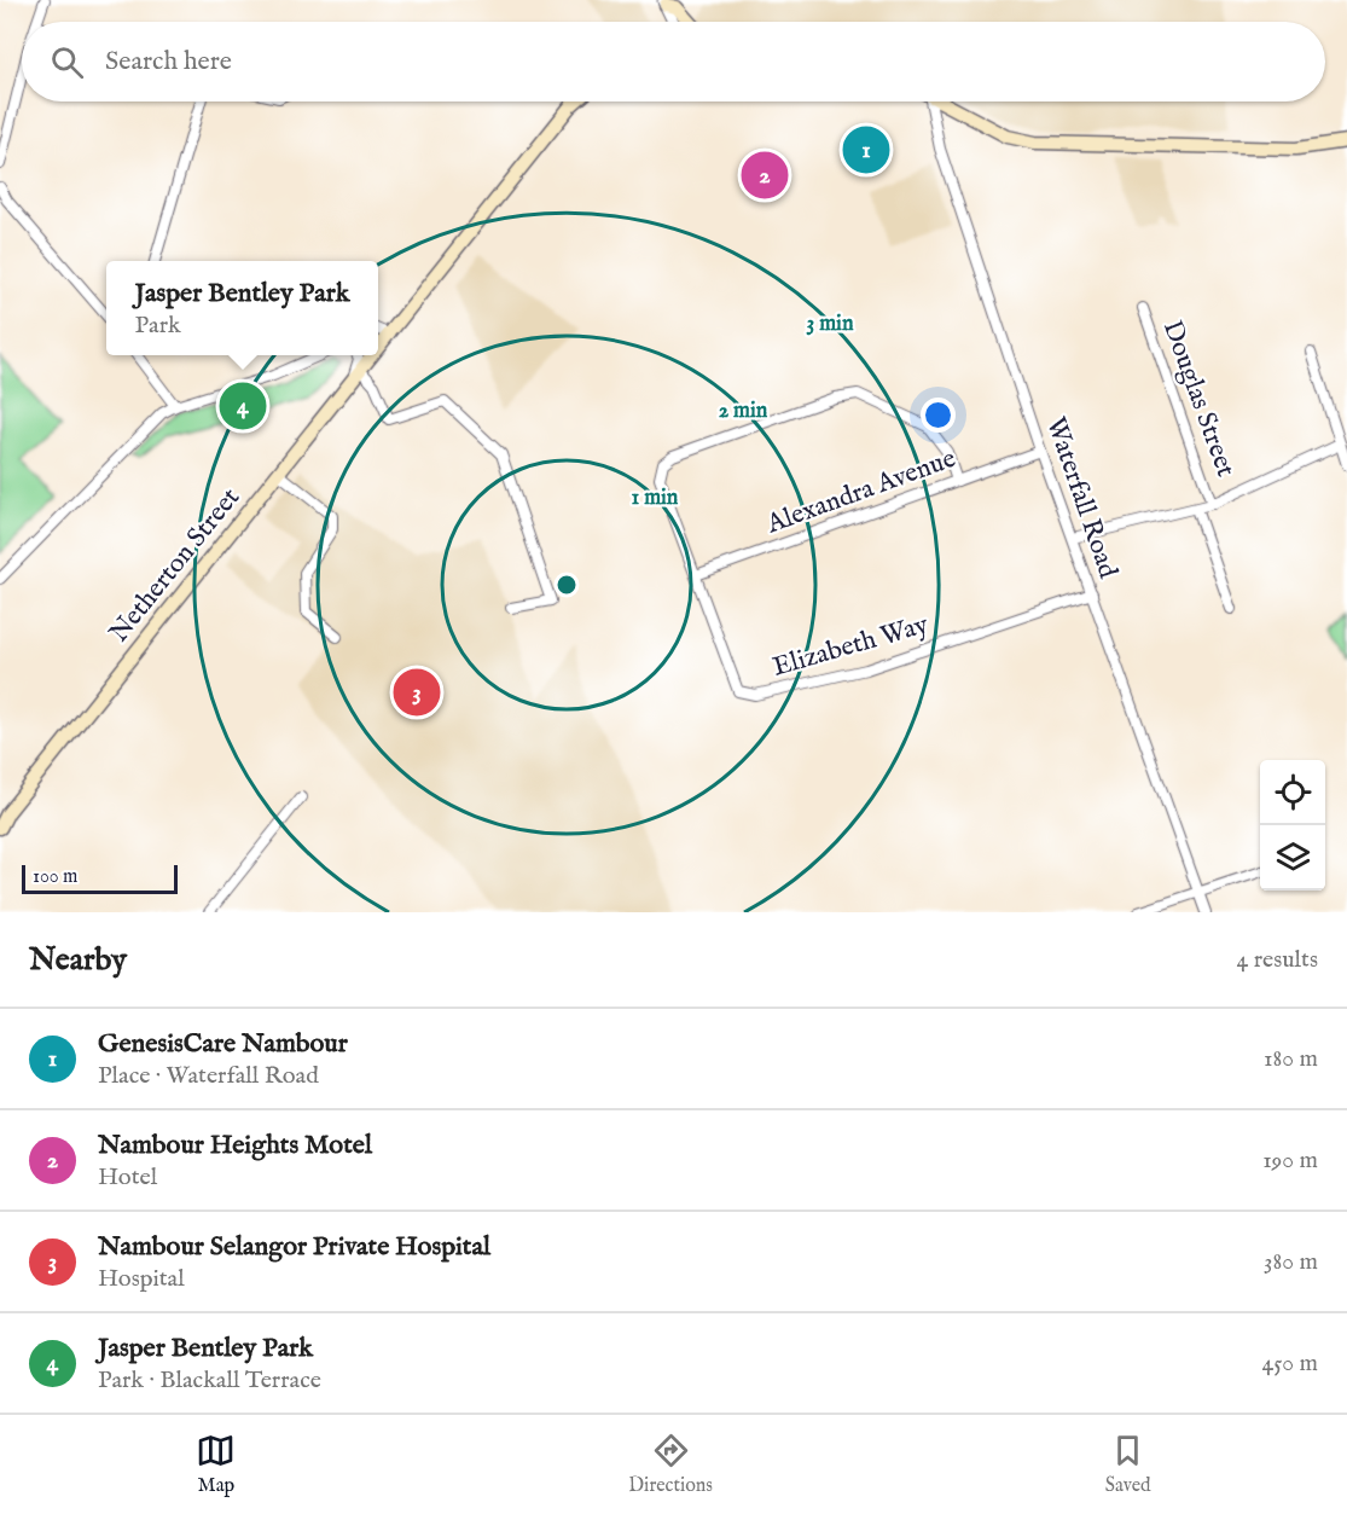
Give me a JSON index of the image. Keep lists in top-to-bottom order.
{
  "streets": {
    "main road": ["Netherton Street"],
    "street": [
      "Douglas Street",
      "Alexandra Avenue",
      "Waterfall Road",
      "Elizabeth Way"
    ]
  },
  "crossings": [
    ["Alexandra Avenue", "Waterfall Road"],
    ["Alexandra Avenue", "Elizabeth Way"],
    ["Waterfall Road", "Elizabeth Way"]
  ],
  "scale_bar": "100 m",
  "page": {
    "search": "Search here",
    "pins": [
      "1",
      "2",
      "4",
      "3"
    ],
    "popup": ["Jasper Bentley Park", "Park"],
    "scale": "100 m",
    "heading": ["Nearby", "4 results"],
    "list": [
      {
        "mark": "1",
        "name": "GenesisCare Nambour",
        "note": "Place · Waterfall Road",
        "value": "180 m"
      },
      {
        "mark": "2",
        "name": "Nambour Heights Motel",
        "note": "Hotel",
        "value": "190 m"
      },
      {
        "mark": "3",
        "name": "Nambour Selangor Private Hospital",
        "note": "Hospital",
        "value": "380 m"
      },
      {
        "mark": "4",
        "name": "Jasper Bentley Park",
        "note": "Park · Blackall Terrace",
        "value": "450 m"
      }
    ],
    "nav": ["Map", "Directions", "Saved"]
  },
  "rings": ["3 min", "2 min", "1 min"]
}
